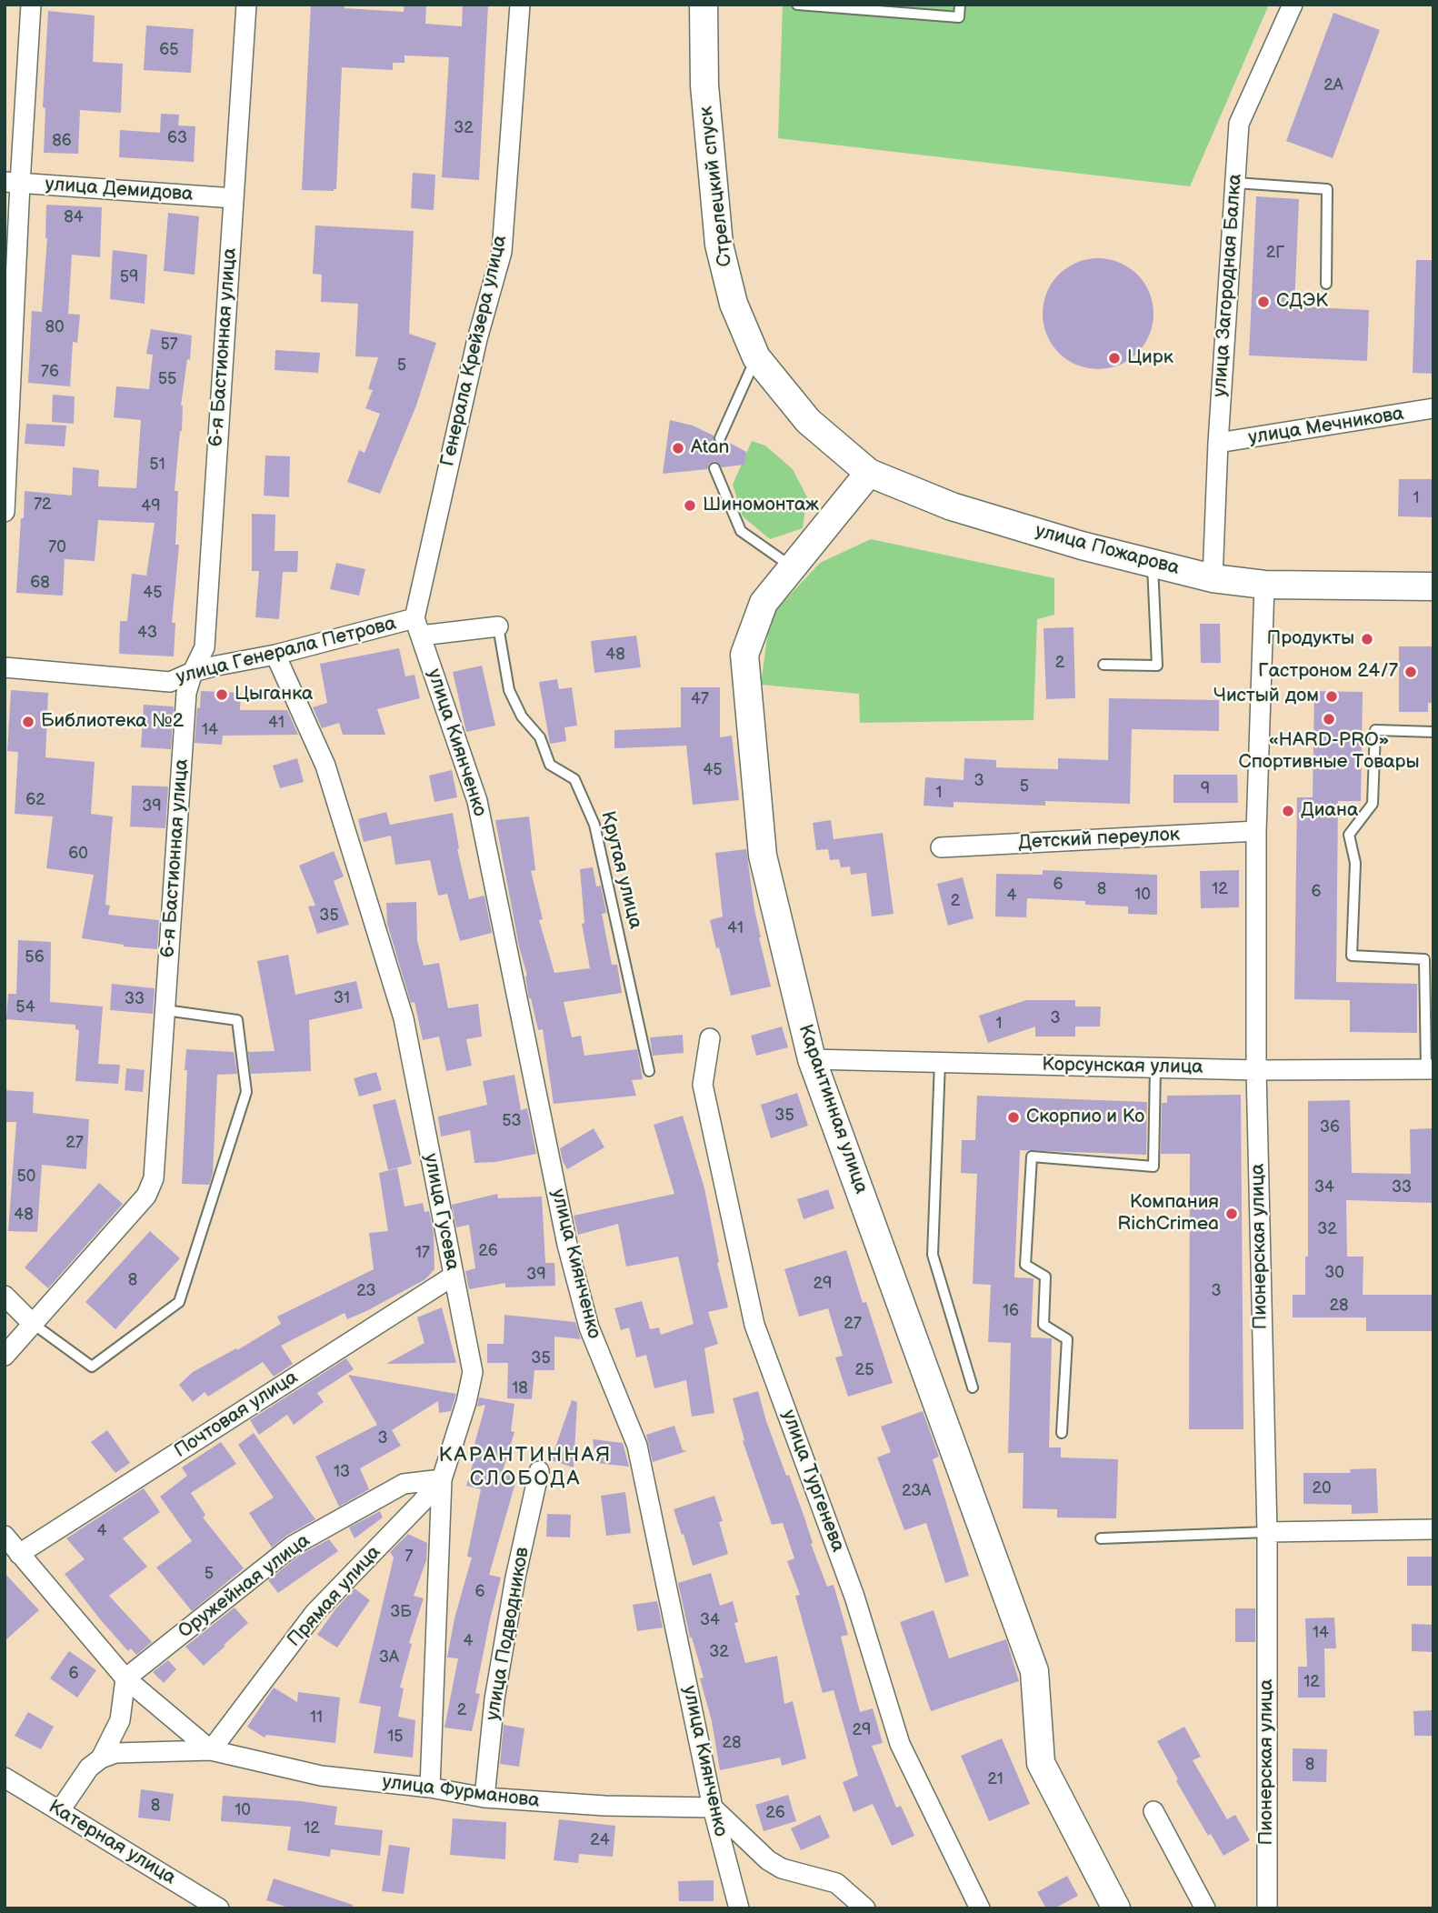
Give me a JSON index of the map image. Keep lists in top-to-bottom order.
{
  "streets": {
    "main road": ["Стрелецкий спуск", "улица Пожарова", "Карантинная улица"],
    "street": [
      "улица Демидова",
      "улица Загородная Балка",
      "6-я Бастионная улица",
      "Генерала Крейзера улица",
      "улица Мечникова",
      "улица Генерала Петрова",
      "улица Киянченко",
      "Детский переулок",
      "Корсунская улица",
      "улица Гусева",
      "Пионерская улица",
      "Почтовая улица",
      "улица Тургенева",
      "Оружейная улица",
      "Прямая улица",
      "улица Подводников",
      "улица Фурманова",
      "Катерная улица"
    ],
    "lane": ["Крутая улица"]
  },
  "crossings": [
    ["Стрелецкий спуск", "улица Пожарова"],
    ["улица Демидова", "6-я Бастионная улица"],
    ["улица Загородная Балка", "улица Мечникова"],
    ["улица Загородная Балка", "улица Пожарова"],
    ["6-я Бастионная улица", "улица Генерала Петрова"],
    ["Генерала Крейзера улица", "улица Генерала Петрова"],
    ["Генерала Крейзера улица", "улица Киянченко"],
    ["улица Пожарова", "Карантинная улица"],
    ["улица Пожарова", "Пионерская улица"],
    ["улица Генерала Петрова", "улица Киянченко"],
    ["улица Генерала Петрова", "Крутая улица"],
    ["улица Генерала Петрова", "улица Гусева"],
    ["улица Киянченко", "улица Фурманова"],
    ["Детский переулок", "Пионерская улица"],
    ["Корсунская улица", "Карантинная улица"],
    ["Корсунская улица", "Пионерская улица"],
    ["улица Гусева", "Почтовая улица"],
    ["улица Гусева", "Оружейная улица"],
    ["улица Гусева", "Прямая улица"],
    ["улица Гусева", "улица Фурманова"],
    ["Почтовая улица", "улица Фурманова"],
    ["Оружейная улица", "Прямая улица"],
    ["Оружейная улица", "улица Фурманова"],
    ["Прямая улица", "улица Фурманова"],
    ["улица Подводников", "улица Фурманова"]
  ],
  "districts": ["КАРАНТИННАЯ СЛОБОДА"],
  "places": [
    "СДЭК",
    "Цирк",
    "Atan",
    "Шиномонтаж",
    "Продукты",
    "Гастроном 24/7",
    "Цыганка",
    "Чистый дом",
    "«HARD-PRO» Спортивные Товары",
    "Библиотека №2",
    "Диана",
    "Скорпио и Ко",
    "Компания RichCrimea"
  ],
  "house_numbers": [
    "65",
    "2А",
    "32",
    "63",
    "86",
    "84",
    "2Г",
    "59",
    "80",
    "57",
    "5",
    "76",
    "55",
    "51",
    "1",
    "72",
    "49",
    "70",
    "68",
    "45",
    "43",
    "48",
    "2",
    "47",
    "41",
    "14",
    "45",
    "3",
    "5",
    "9",
    "1",
    "62",
    "39",
    "60",
    "6",
    "8",
    "12",
    "6",
    "10",
    "4",
    "2",
    "35",
    "41",
    "56",
    "31",
    "33",
    "54",
    "3",
    "1",
    "35",
    "53",
    "36",
    "27",
    "50",
    "34",
    "33",
    "48",
    "32",
    "26",
    "17",
    "30",
    "39",
    "8",
    "29",
    "23",
    "3",
    "28",
    "16",
    "27",
    "35",
    "25",
    "18",
    "3",
    "13",
    "20",
    "23А",
    "4",
    "7",
    "5",
    "6",
    "3Б",
    "34",
    "14",
    "4",
    "32",
    "3А",
    "6",
    "12",
    "2",
    "11",
    "29",
    "15",
    "28",
    "8",
    "21",
    "8",
    "10",
    "26",
    "12",
    "24"
  ]
}
